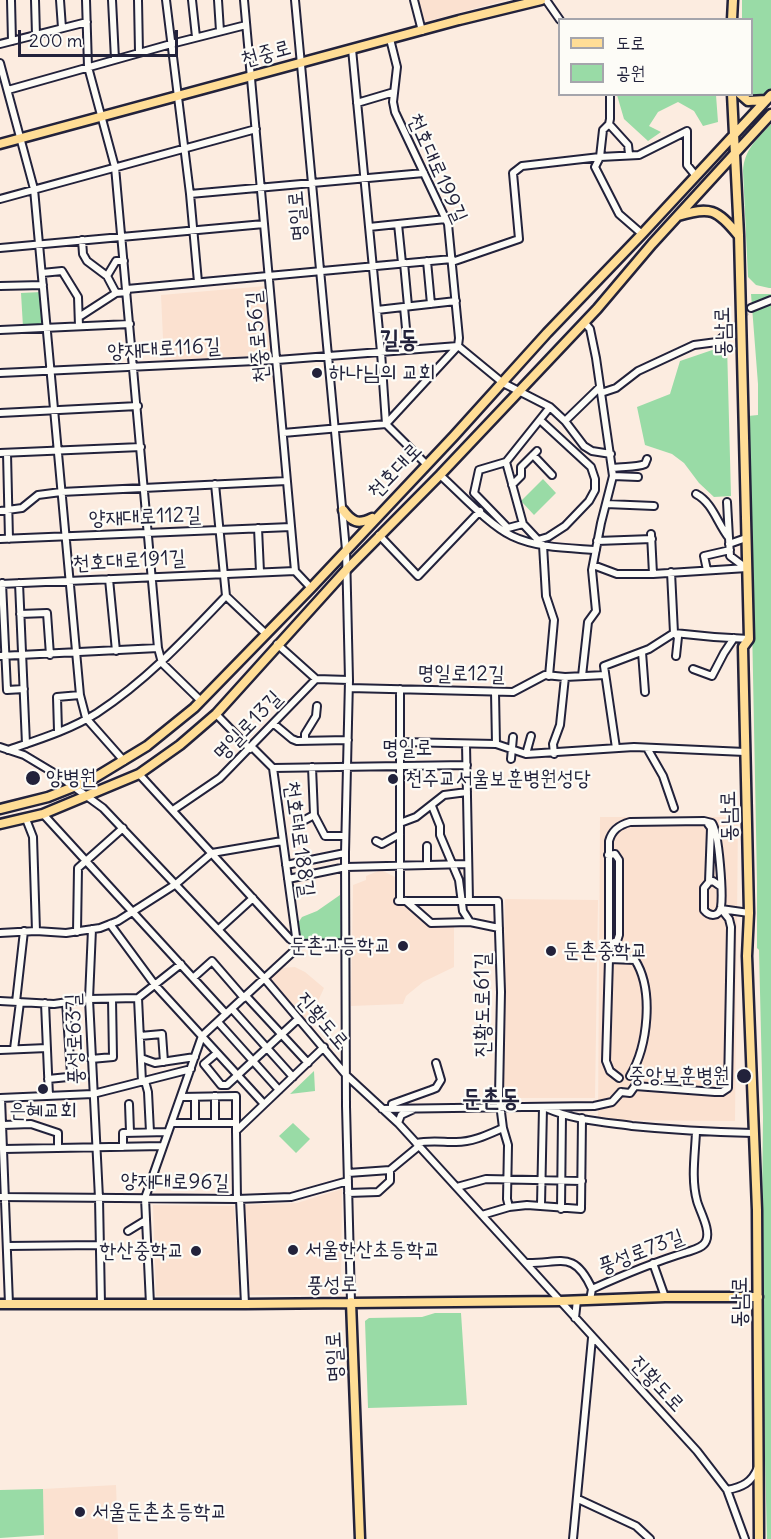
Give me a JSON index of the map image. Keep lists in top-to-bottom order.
{
  "streets": {
    "main road": [
      "천중로",
      "명일로",
      "동남로",
      "천호대로",
      "풍성로"
    ],
    "street": [
      "천호대로199길",
      "천중로56길",
      "양재대로116길",
      "양재대로112길",
      "천호대로191길",
      "명일로12길",
      "명일로13길",
      "천호대로188길",
      "진황도로61길",
      "진황도로",
      "풍성로63길",
      "양재대로96길",
      "풍성로73길"
    ]
  },
  "crossings": [
    ["천중로", "천호대로199길"],
    ["천중로", "명일로"],
    ["천중로", "천중로56길"],
    ["천호대로199길", "양재대로116길"],
    ["명일로", "양재대로116길"],
    ["명일로", "천호대로"],
    ["명일로", "명일로12길"],
    ["명일로", "천호대로188길"],
    ["명일로", "진황도로"],
    ["명일로", "양재대로96길"],
    ["명일로", "풍성로"],
    ["동남로", "천호대로"],
    ["동남로", "풍성로"],
    ["천중로56길", "양재대로116길"],
    ["천중로56길", "양재대로112길"],
    ["천중로56길", "천호대로191길"],
    ["천호대로", "천호대로188길"],
    ["천호대로", "진황도로"],
    ["명일로13길", "천호대로188길"],
    ["진황도로", "풍성로"],
    ["풍성로63길", "양재대로96길"],
    ["풍성로63길", "풍성로"],
    ["풍성로73길", "풍성로"]
  ],
  "districts": ["길동", "둔촌동"],
  "places": [
    "하나님의 교회",
    "양병원",
    "천주교서울보훈병원성당",
    "둔촌고등학교",
    "둔촌중학교",
    "중앙보훈병원",
    "은혜교회",
    "서울한산초등학교",
    "한산중학교",
    "서울둔촌초등학교"
  ],
  "legend": ["도로", "공원"],
  "scale_bar": "200 m"
}
